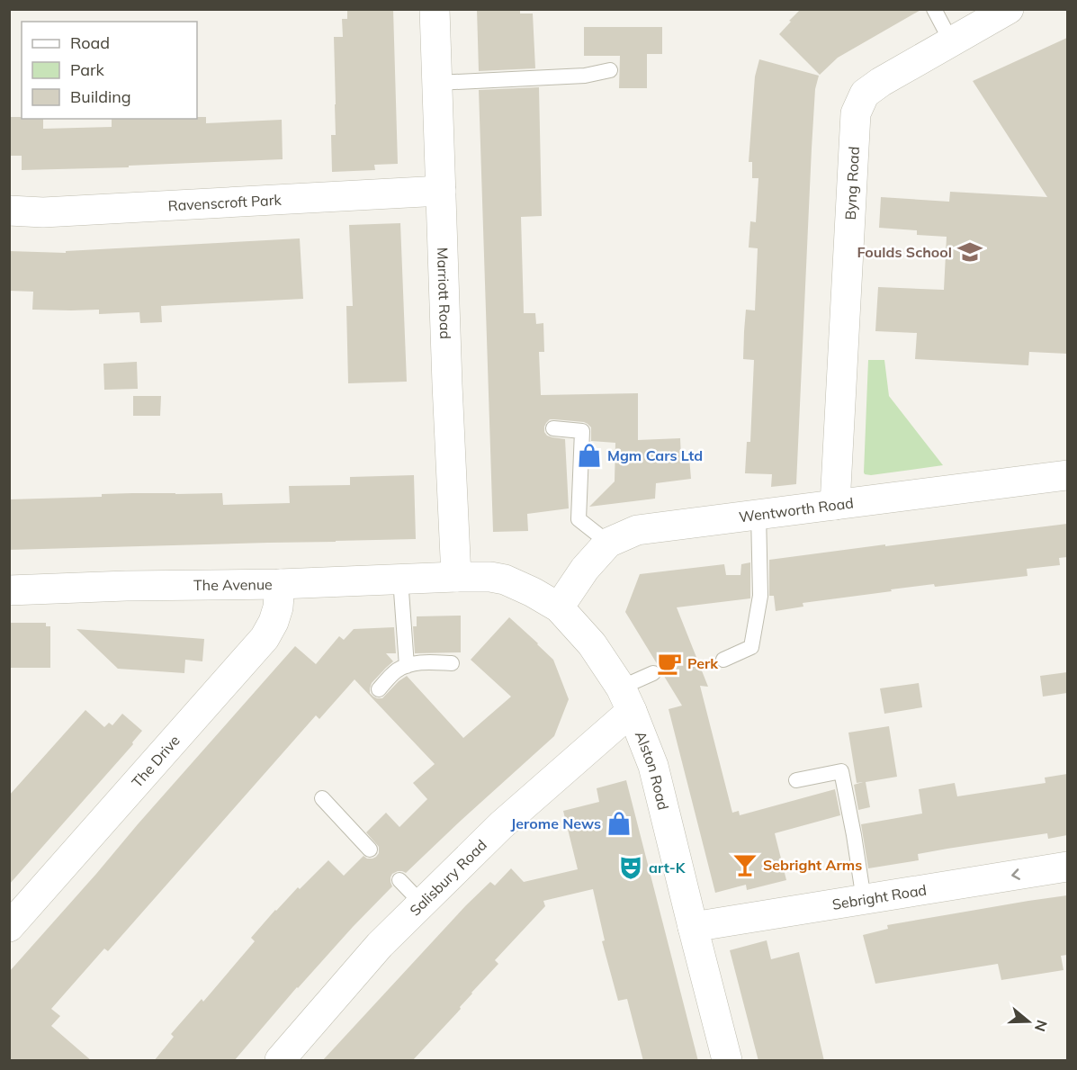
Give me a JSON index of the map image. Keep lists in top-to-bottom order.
{
  "streets": {
    "street": [
      "Byng Road",
      "Ravenscroft Park",
      "Marriott Road",
      "Wentworth Road",
      "The Avenue",
      "The Drive",
      "Alston Road",
      "Salisbury Road",
      "Sebright Road"
    ]
  },
  "crossings": [
    ["Byng Road", "Wentworth Road"],
    ["Ravenscroft Park", "Marriott Road"],
    ["Marriott Road", "The Avenue"],
    ["Marriott Road", "Alston Road"],
    ["Wentworth Road", "Alston Road"],
    ["The Avenue", "The Drive"],
    ["The Avenue", "Alston Road"],
    ["Alston Road", "Salisbury Road"],
    ["Alston Road", "Sebright Road"]
  ],
  "one_way": ["Sebright Road"],
  "places": {
    "school or university": ["Foulds School"],
    "shop": ["Mgm Cars Ltd", "Jerome News"],
    "cafe": ["Perk"],
    "bar": ["Sebright Arms"],
    "theatre": ["art-K"]
  },
  "legend": ["Road", "Park", "Building"],
  "north": "right"
}
